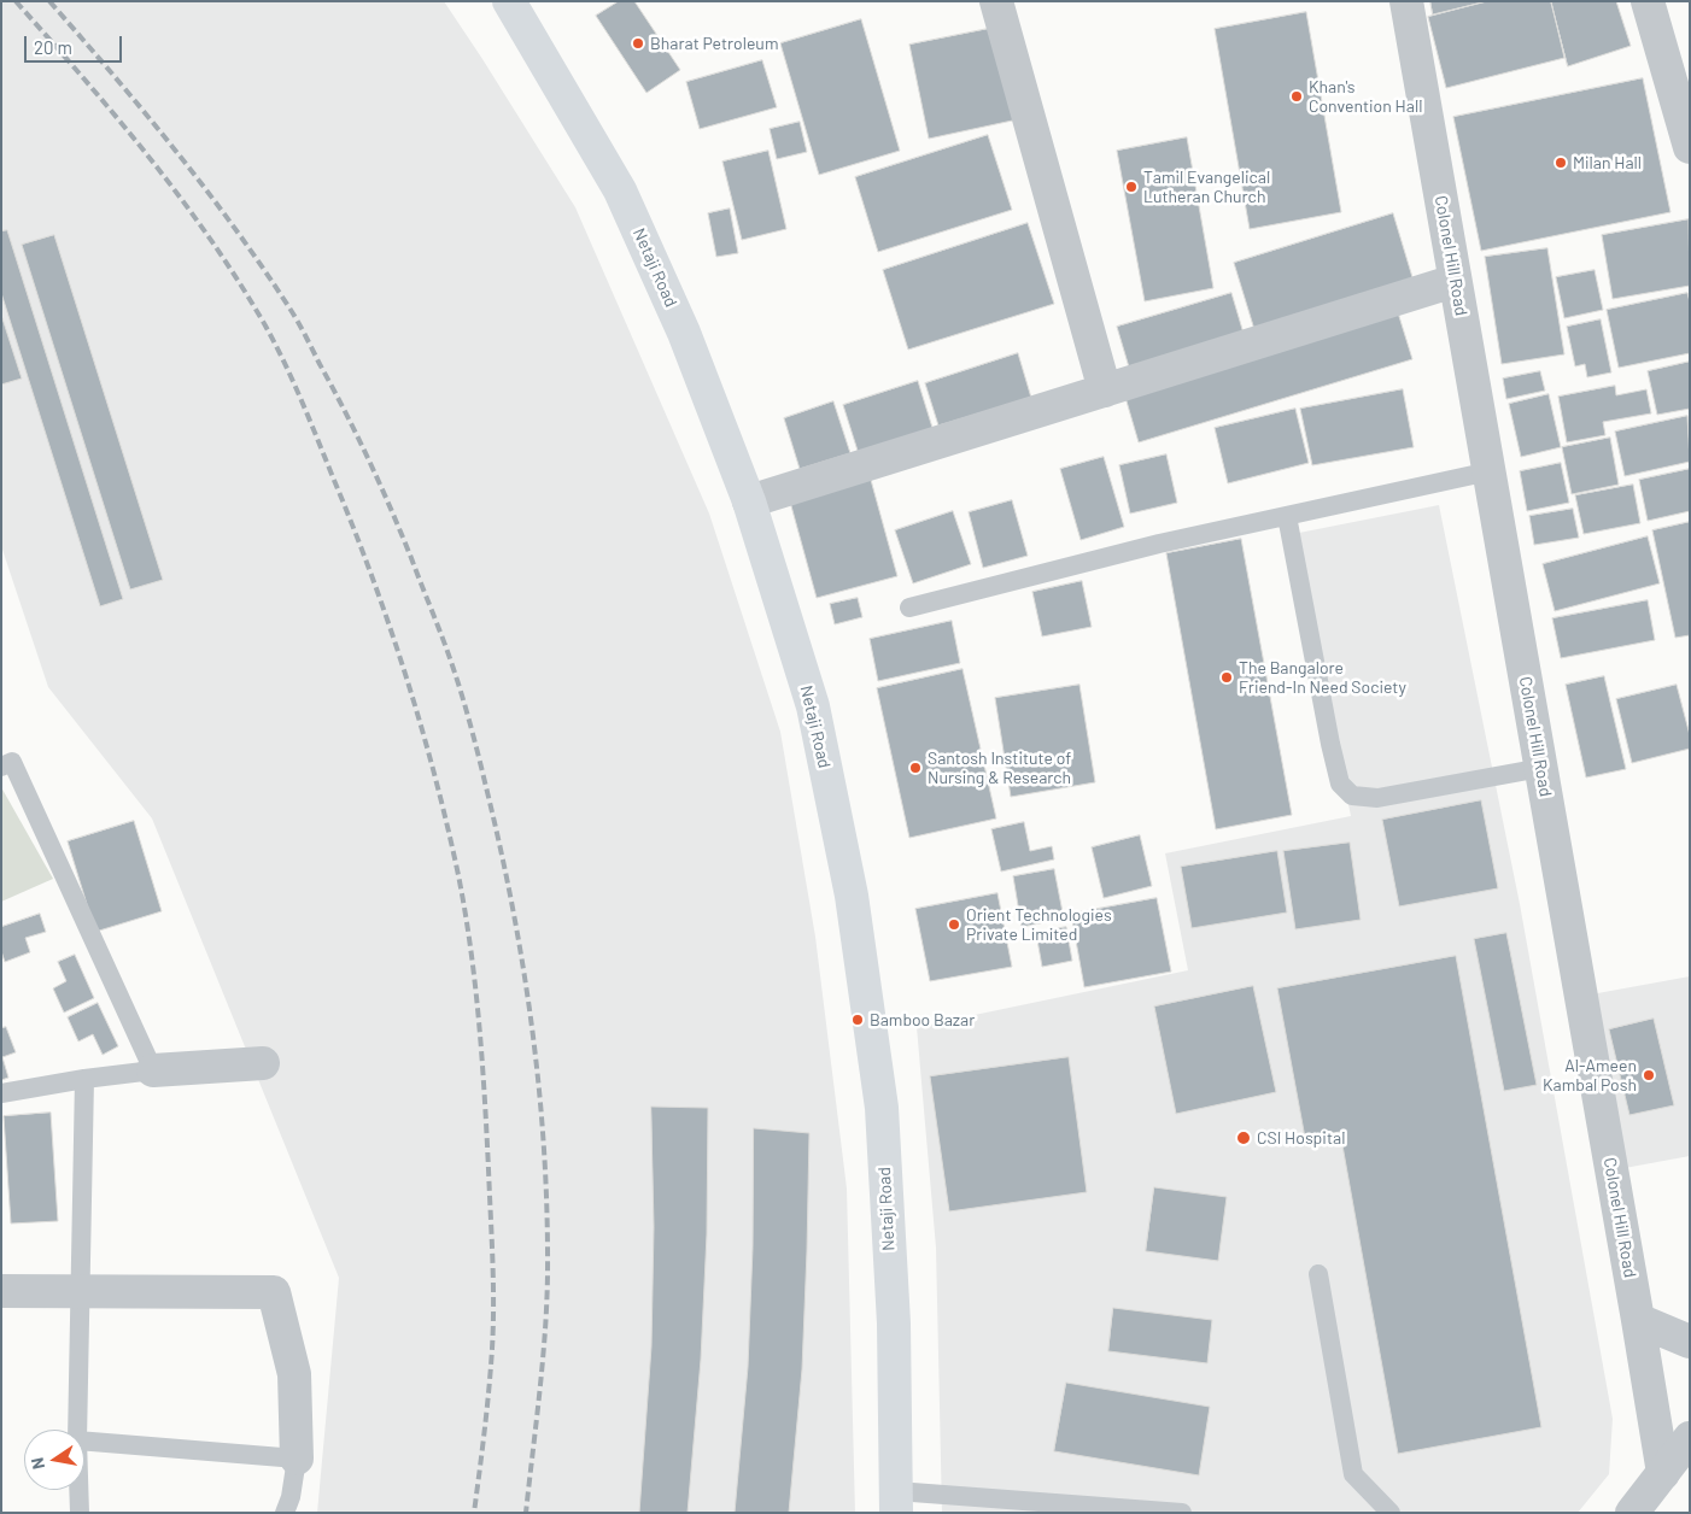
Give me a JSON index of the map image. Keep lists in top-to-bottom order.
{
  "streets": {
    "main road": ["Netaji Road"],
    "street": ["Colonel Hill Road"]
  },
  "places": [
    "Bharat Petroleum",
    "Khan's Convention Hall",
    "Milan Hall",
    "Tamil Evangelical Lutheran Church",
    "The Bangalore Friend-In Need Society",
    "Santosh Institute of Nursing & Research",
    "Orient Technologies Private Limited",
    "Bamboo Bazar",
    "Al-Ameen Kambal Posh",
    "CSI Hospital"
  ],
  "scale_bar": "20 m",
  "north": "left"
}
